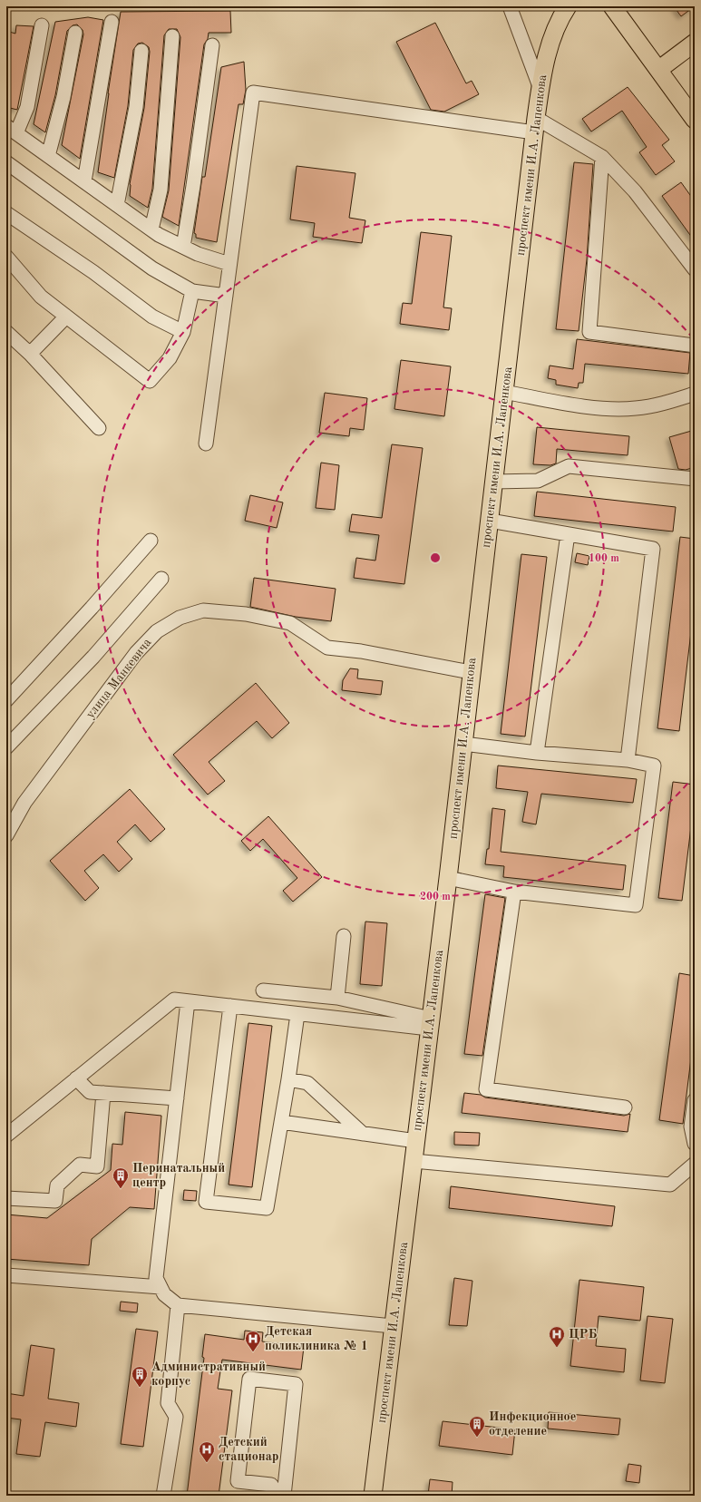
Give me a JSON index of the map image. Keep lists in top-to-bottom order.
{
  "streets": {
    "main road": ["проспект имени И.А. Лапенкова"],
    "street": ["улица Манкевича"]
  },
  "crossings": [
    ["проспект имени И.А. Лапенкова", "улица Манкевича"]
  ],
  "places": {
    "building": ["Перинатальный центр", "Административный корпус", "Инфекционное отделение"],
    "hospital": ["ЦРБ", "Детская поликлиника № 1", "Детский стационар"]
  },
  "rings": ["100 m", "200 m"]
}
